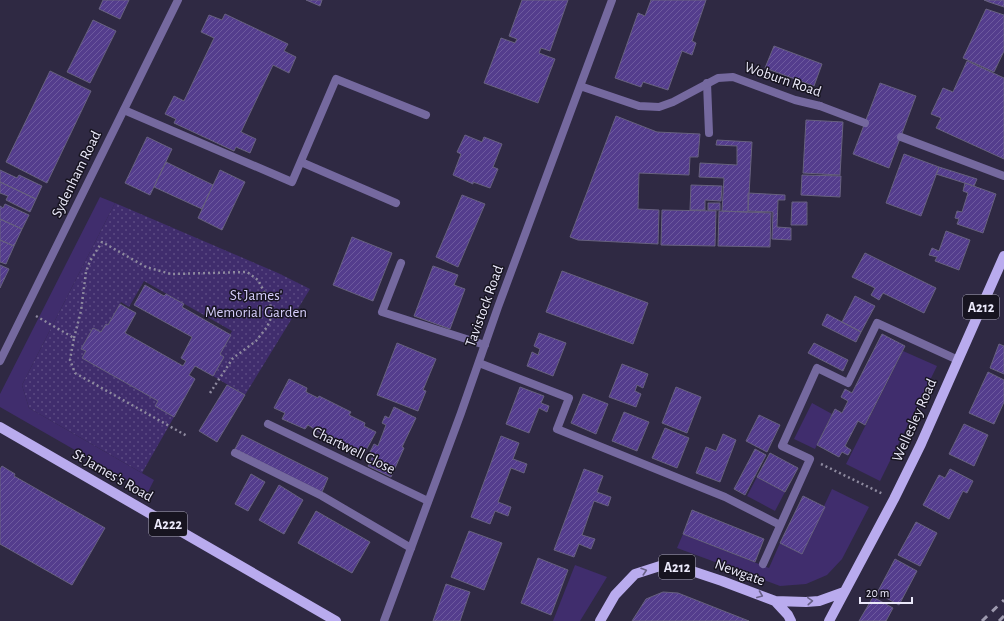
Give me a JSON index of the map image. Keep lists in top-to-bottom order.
{
  "streets": {
    "main road": [
      "A212",
      "Wellesley Road",
      "St James's Road",
      "A222",
      "Newgate"
    ],
    "street": [
      "Woburn Road",
      "Sydenham Road",
      "Tavistock Road",
      "Chartwell Close"
    ]
  },
  "crossings": [
    ["Woburn Road", "Tavistock Road"],
    ["Tavistock Road", "Chartwell Close"],
    ["A212", "Wellesley Road"],
    ["A212", "Newgate"]
  ],
  "one_way": ["Newgate"],
  "parks": ["St James' Memorial Garden"],
  "scale_bar": "20 m"
}
